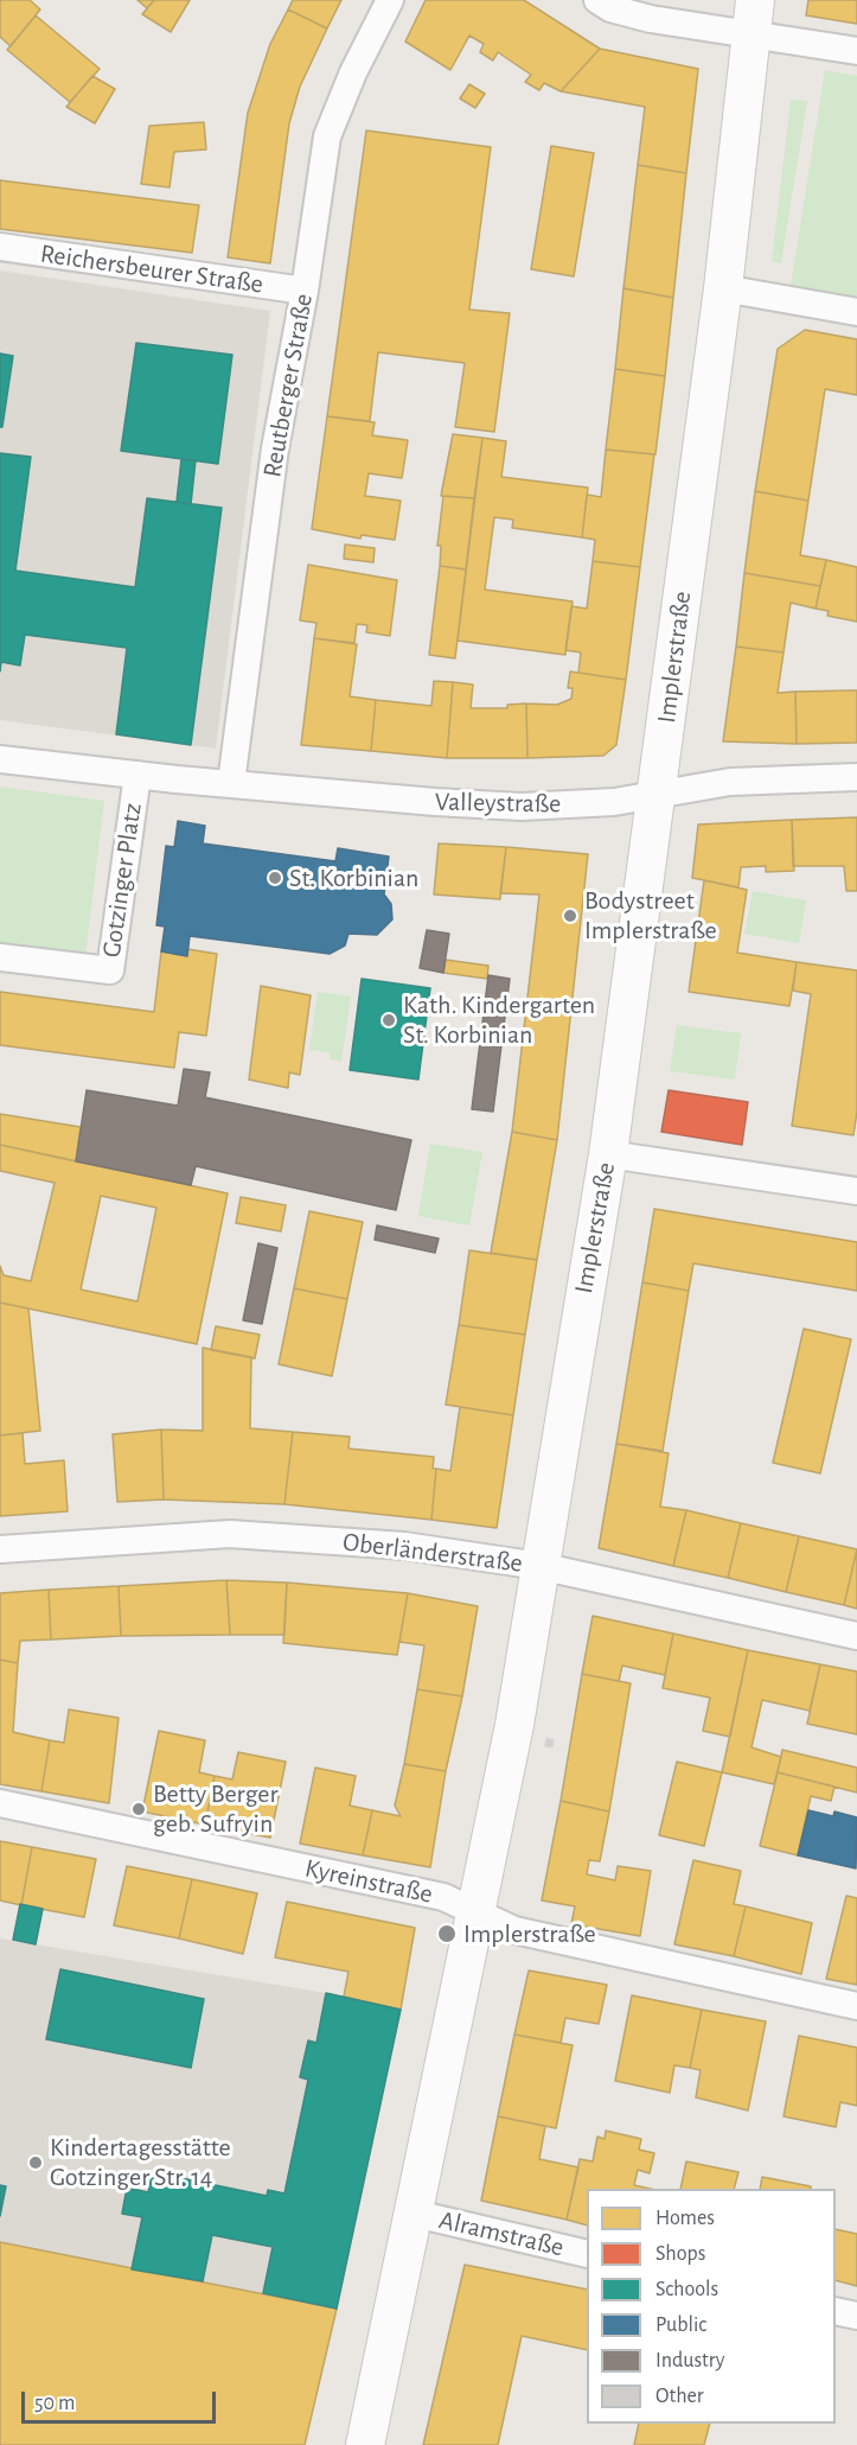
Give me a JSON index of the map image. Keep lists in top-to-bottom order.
{
  "streets": {
    "main road": ["Implerstraße"],
    "street": [
      "Reichersbeurer Straße",
      "Reutberger Straße",
      "Valleystraße",
      "Gotzinger Platz",
      "Oberländerstraße",
      "Kyreinstraße",
      "Alramstraße"
    ]
  },
  "crossings": [
    ["Reichersbeurer Straße", "Reutberger Straße"],
    ["Reutberger Straße", "Valleystraße"],
    ["Implerstraße", "Valleystraße"],
    ["Implerstraße", "Oberländerstraße"],
    ["Implerstraße", "Kyreinstraße"],
    ["Implerstraße", "Alramstraße"],
    ["Valleystraße", "Gotzinger Platz"]
  ],
  "places": [
    "St. Korbinian",
    "Bodystreet Implerstraße",
    "Kath. Kindergarten St. Korbinian",
    "Betty Berger geb. Sufryin",
    "Implerstraße",
    "Kindertagesstätte Gotzinger Str. 14"
  ],
  "legend": [
    "Homes",
    "Shops",
    "Schools",
    "Public",
    "Industry",
    "Other"
  ],
  "scale_bar": "50 m"
}
